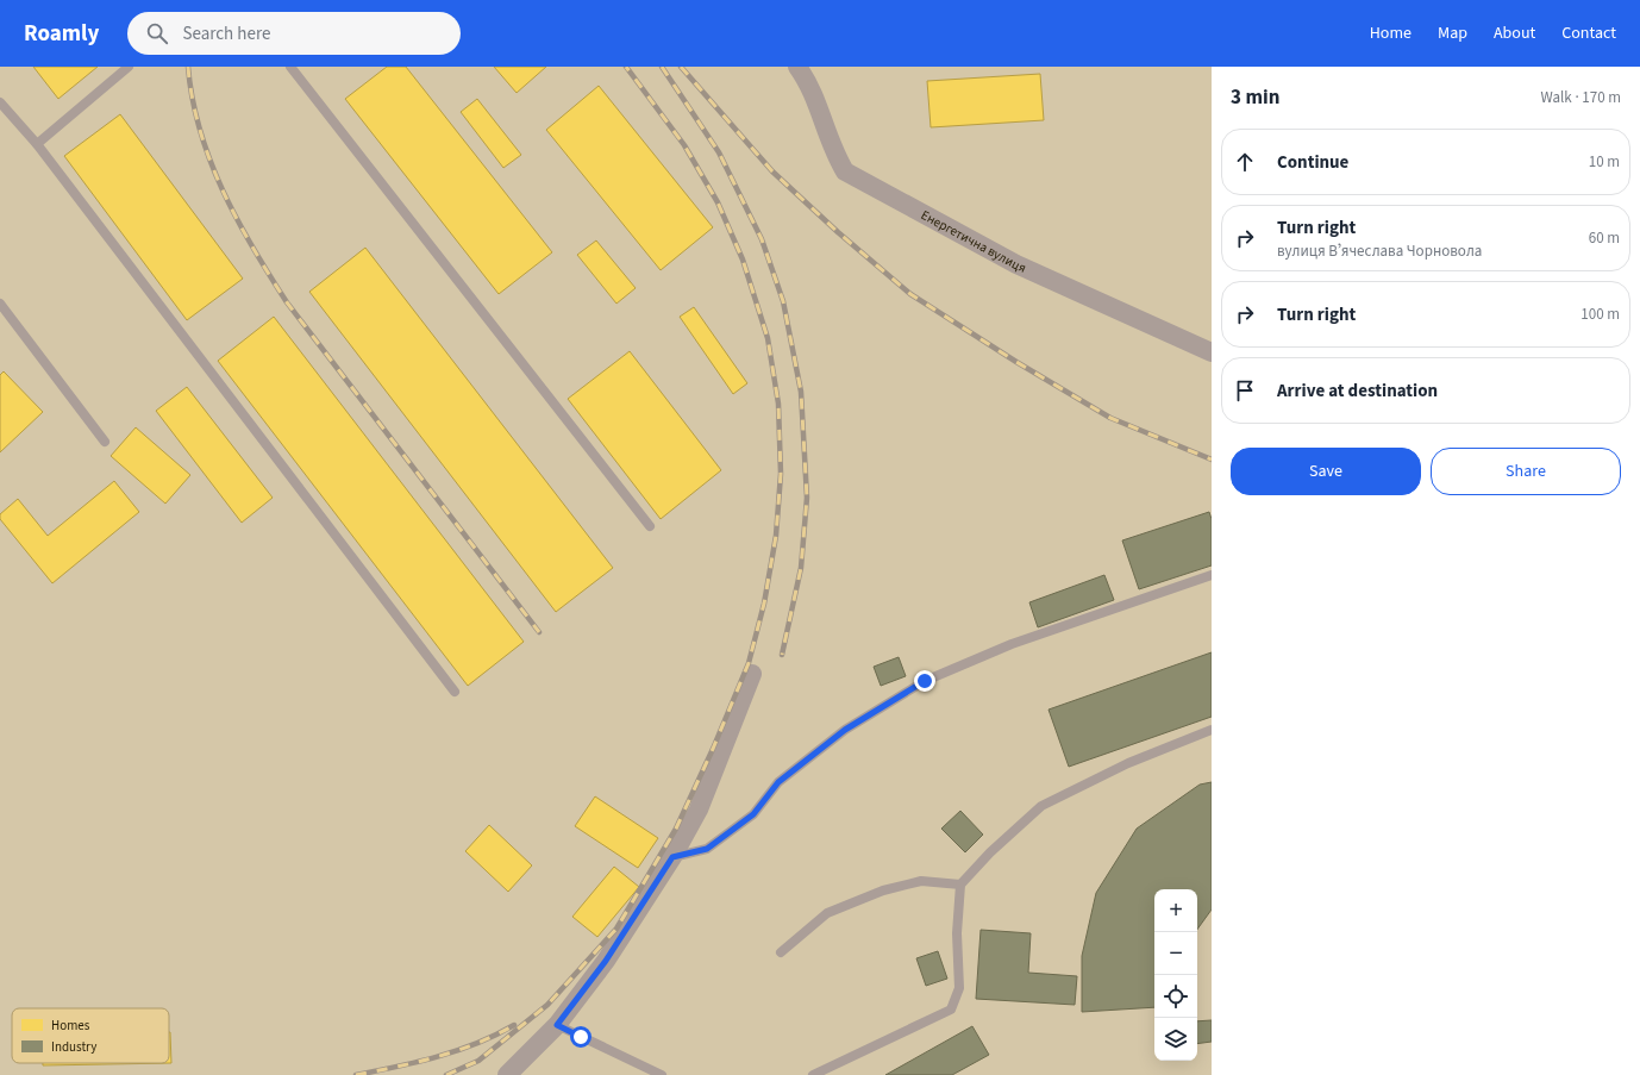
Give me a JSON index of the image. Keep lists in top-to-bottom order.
{
  "streets": {
    "street": ["Енергетична вулиця"]
  },
  "legend": ["Homes", "Industry"],
  "page": {
    "header": "Roamly",
    "search": "Search here",
    "nav": [
      "Home",
      "Map",
      "About",
      "Contact"
    ],
    "heading": ["3 min", "Walk · 170 m"],
    "list": [
      ["Continue", "10 m"],
      ["Turn right", "вулиця Вʼячеслава Чорновола", "60 m"],
      ["Turn right", "100 m"],
      "Arrive at destination"
    ],
    "buttons": ["Save", "Share"],
    "map_buttons": ["+", "−"]
  }
}
